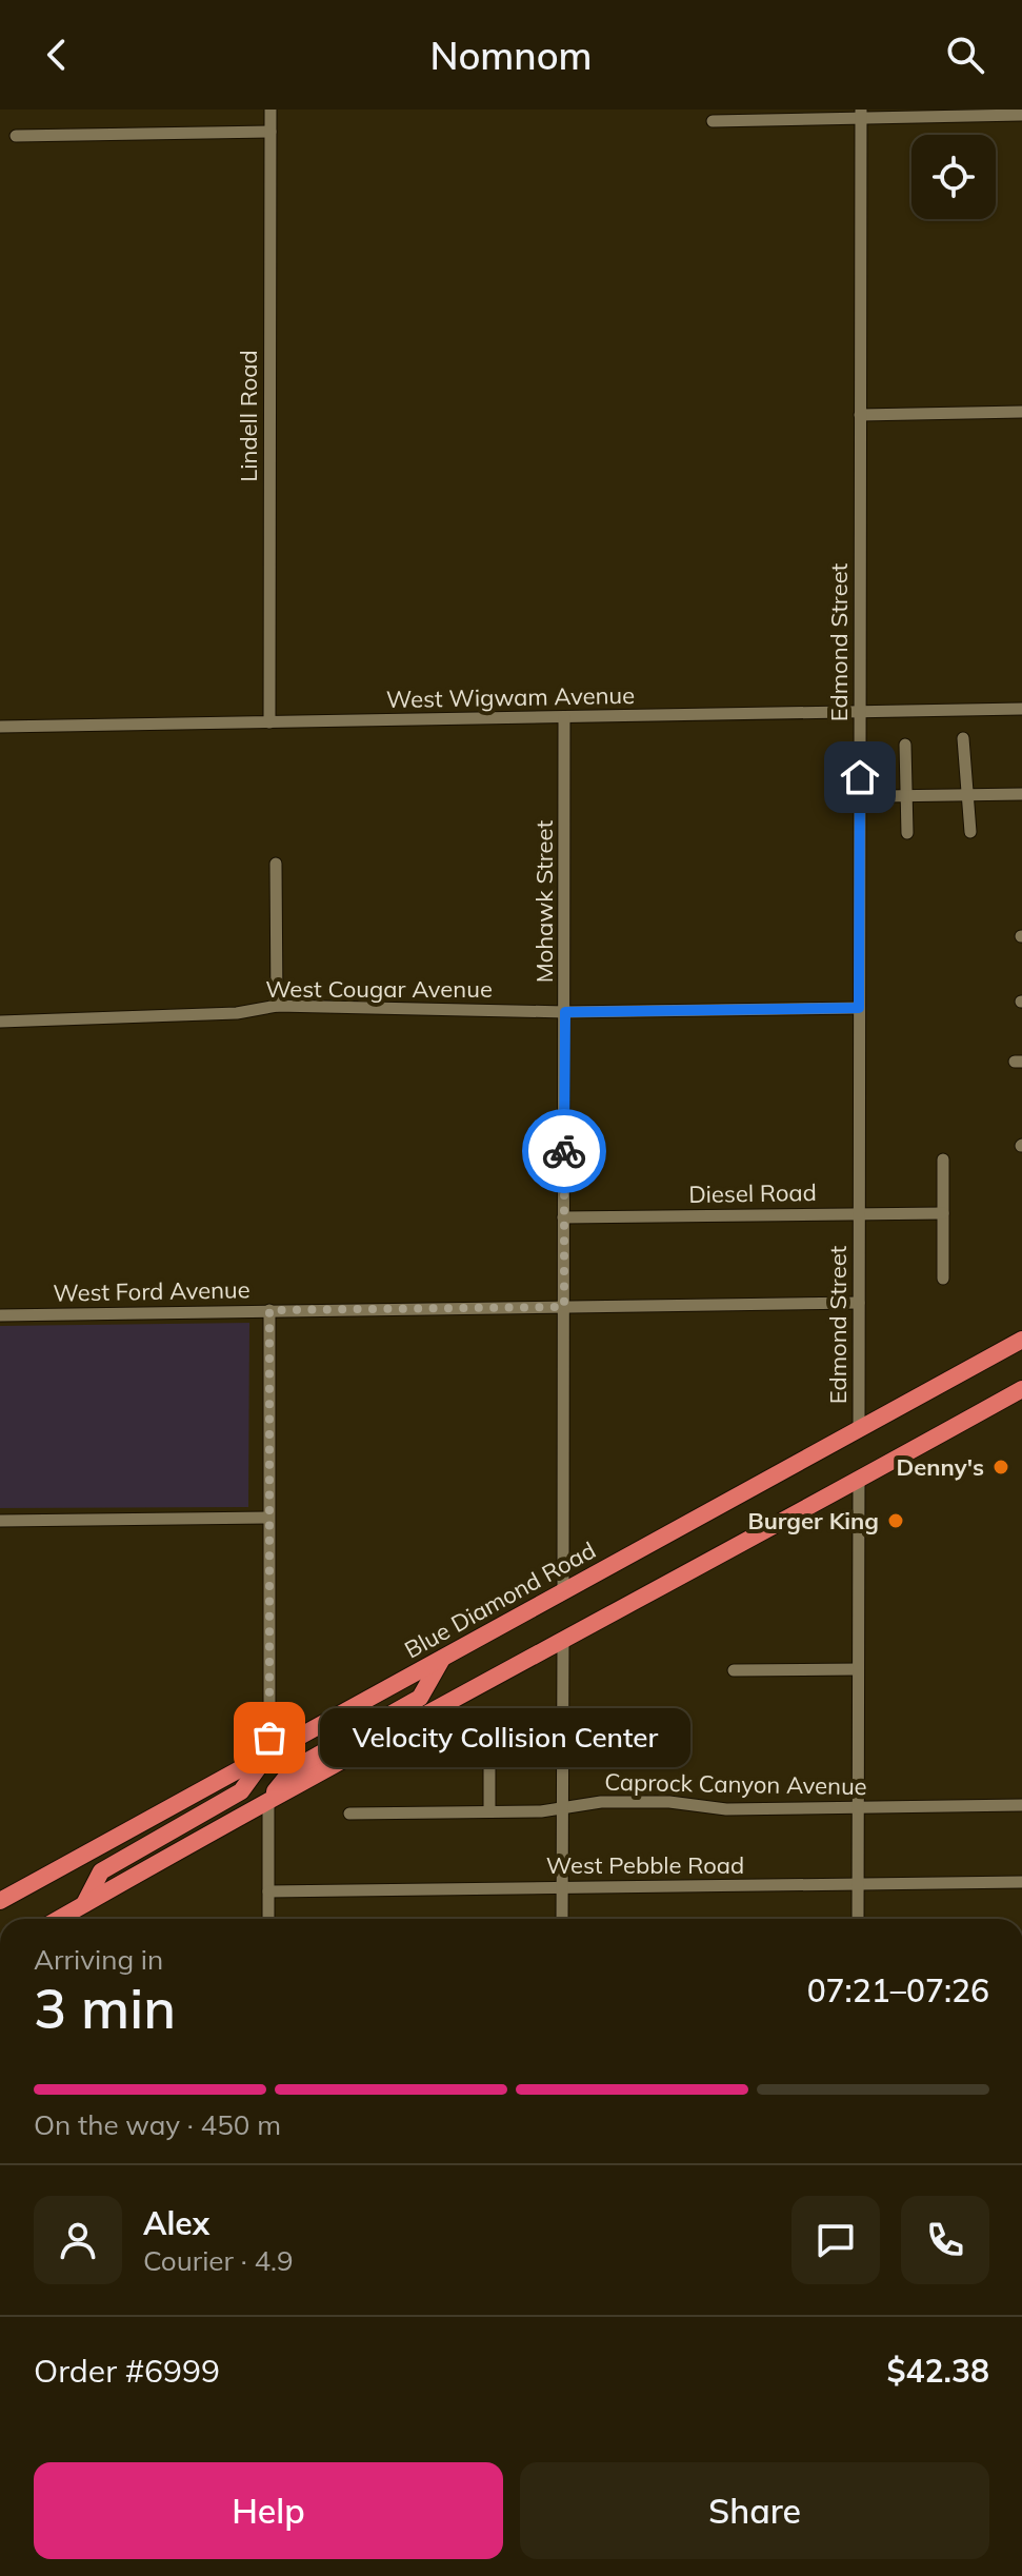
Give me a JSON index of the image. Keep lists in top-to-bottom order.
{
  "streets": {
    "highway": ["Blue Diamond Road"],
    "street": [
      "Lindell Road",
      "Edmond Street",
      "West Wigwam Avenue",
      "Mohawk Street",
      "West Cougar Avenue",
      "Diesel Road",
      "West Ford Avenue",
      "Caprock Canyon Avenue",
      "West Pebble Road"
    ]
  },
  "crossings": [
    ["Lindell Road", "West Wigwam Avenue"],
    ["Edmond Street", "West Wigwam Avenue"],
    ["Edmond Street", "West Cougar Avenue"],
    ["Edmond Street", "Diesel Road"],
    ["Edmond Street", "West Ford Avenue"],
    ["Edmond Street", "Blue Diamond Road"],
    ["West Wigwam Avenue", "Mohawk Street"],
    ["Mohawk Street", "West Cougar Avenue"],
    ["Mohawk Street", "Diesel Road"],
    ["Mohawk Street", "West Ford Avenue"],
    ["Mohawk Street", "Blue Diamond Road"]
  ],
  "places": ["Denny's", "Burger King", "Velocity Collision Center"],
  "page": {
    "header": "Nomnom",
    "bubble": "Velocity Collision Center",
    "heading": ["3 min", "Arriving in", "07:21–07:26"],
    "panel": [
      "Alex",
      "Courier · 4.9",
      "Order #6999",
      "$42.38"
    ],
    "bar": "On the way · 450 m",
    "buttons": ["Help", "Share"]
  }
}
